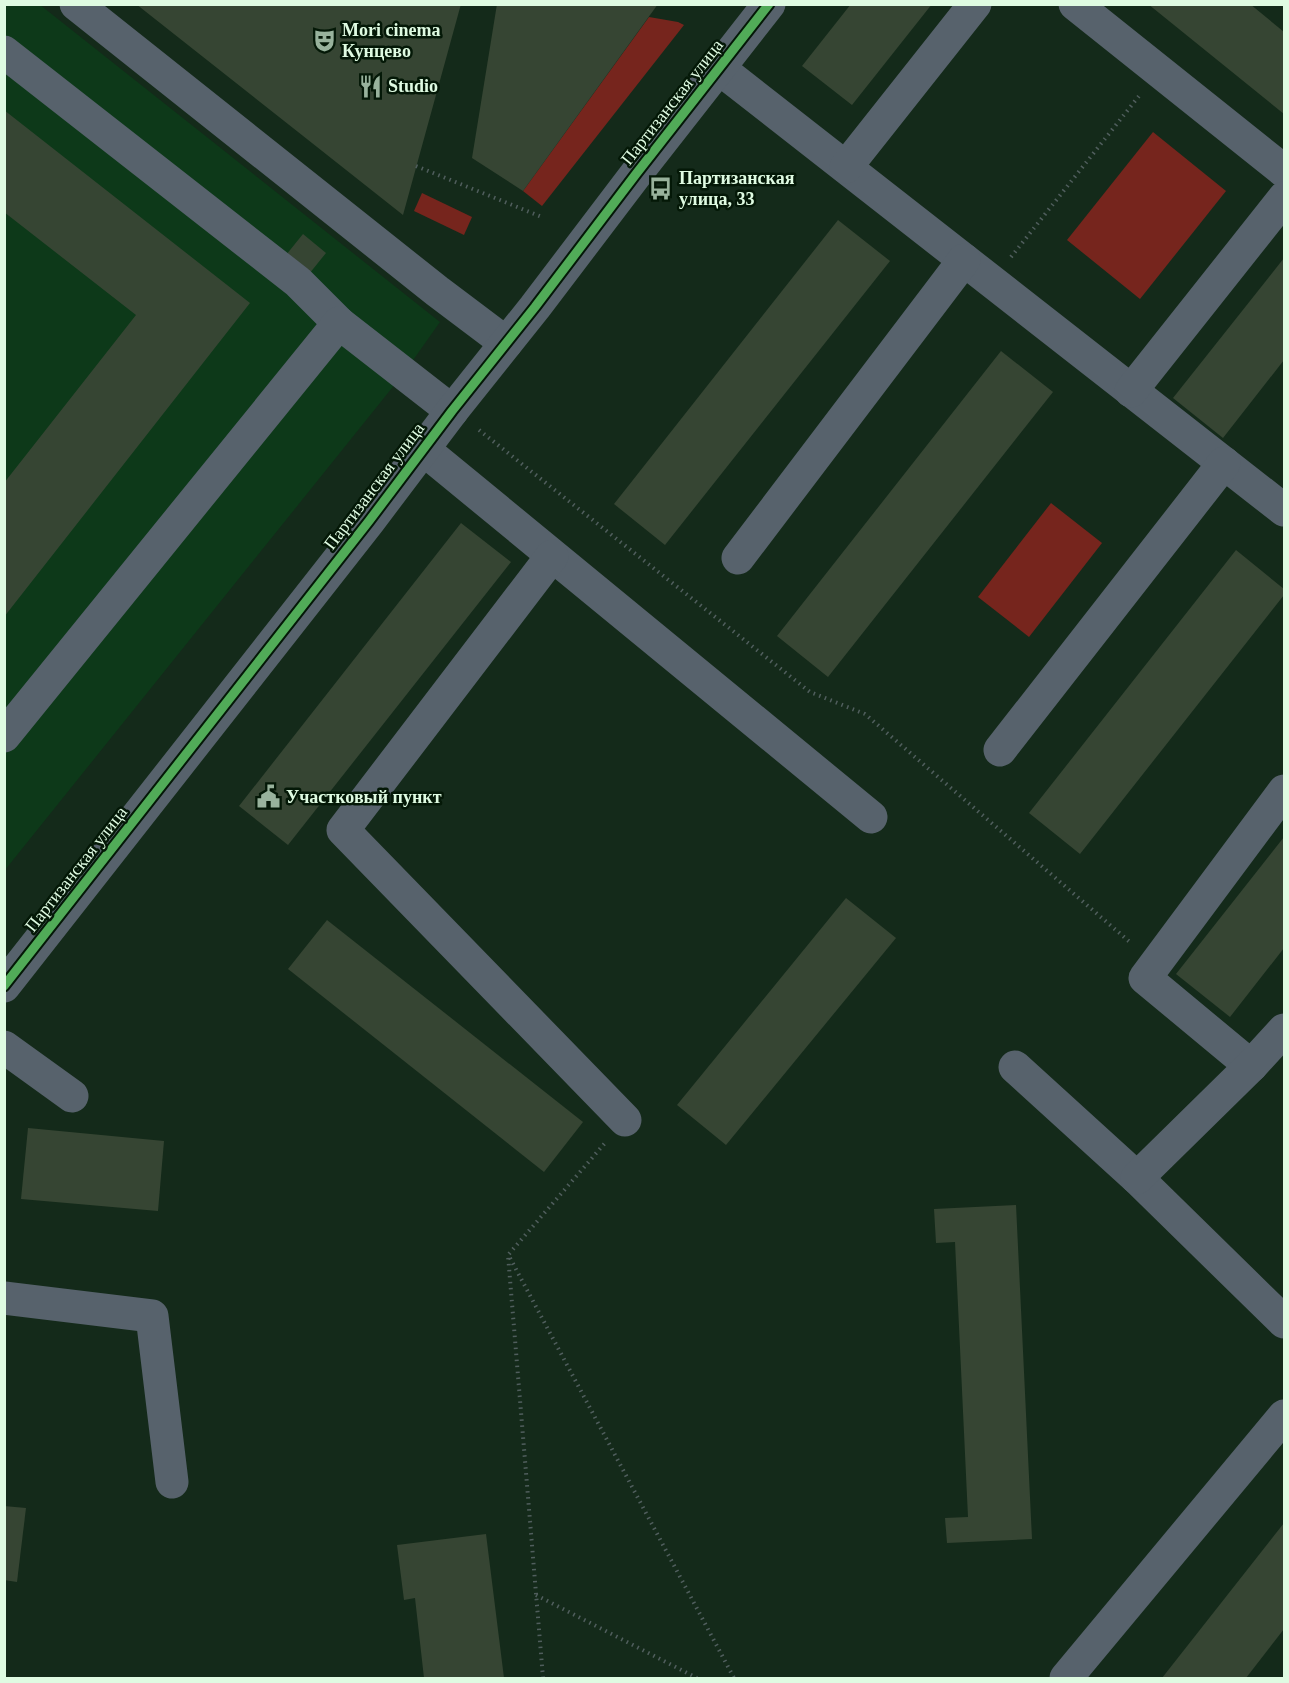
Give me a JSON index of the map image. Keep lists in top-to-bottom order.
{
  "streets": {
    "street": ["Партизанская улица"]
  },
  "places": {
    "theatre": ["Mori cinema Кунцево"],
    "restaurant": ["Studio"],
    "bus stop": ["Партизанская улица, 33"],
    "public building": ["Участковый пункт"]
  }
}
